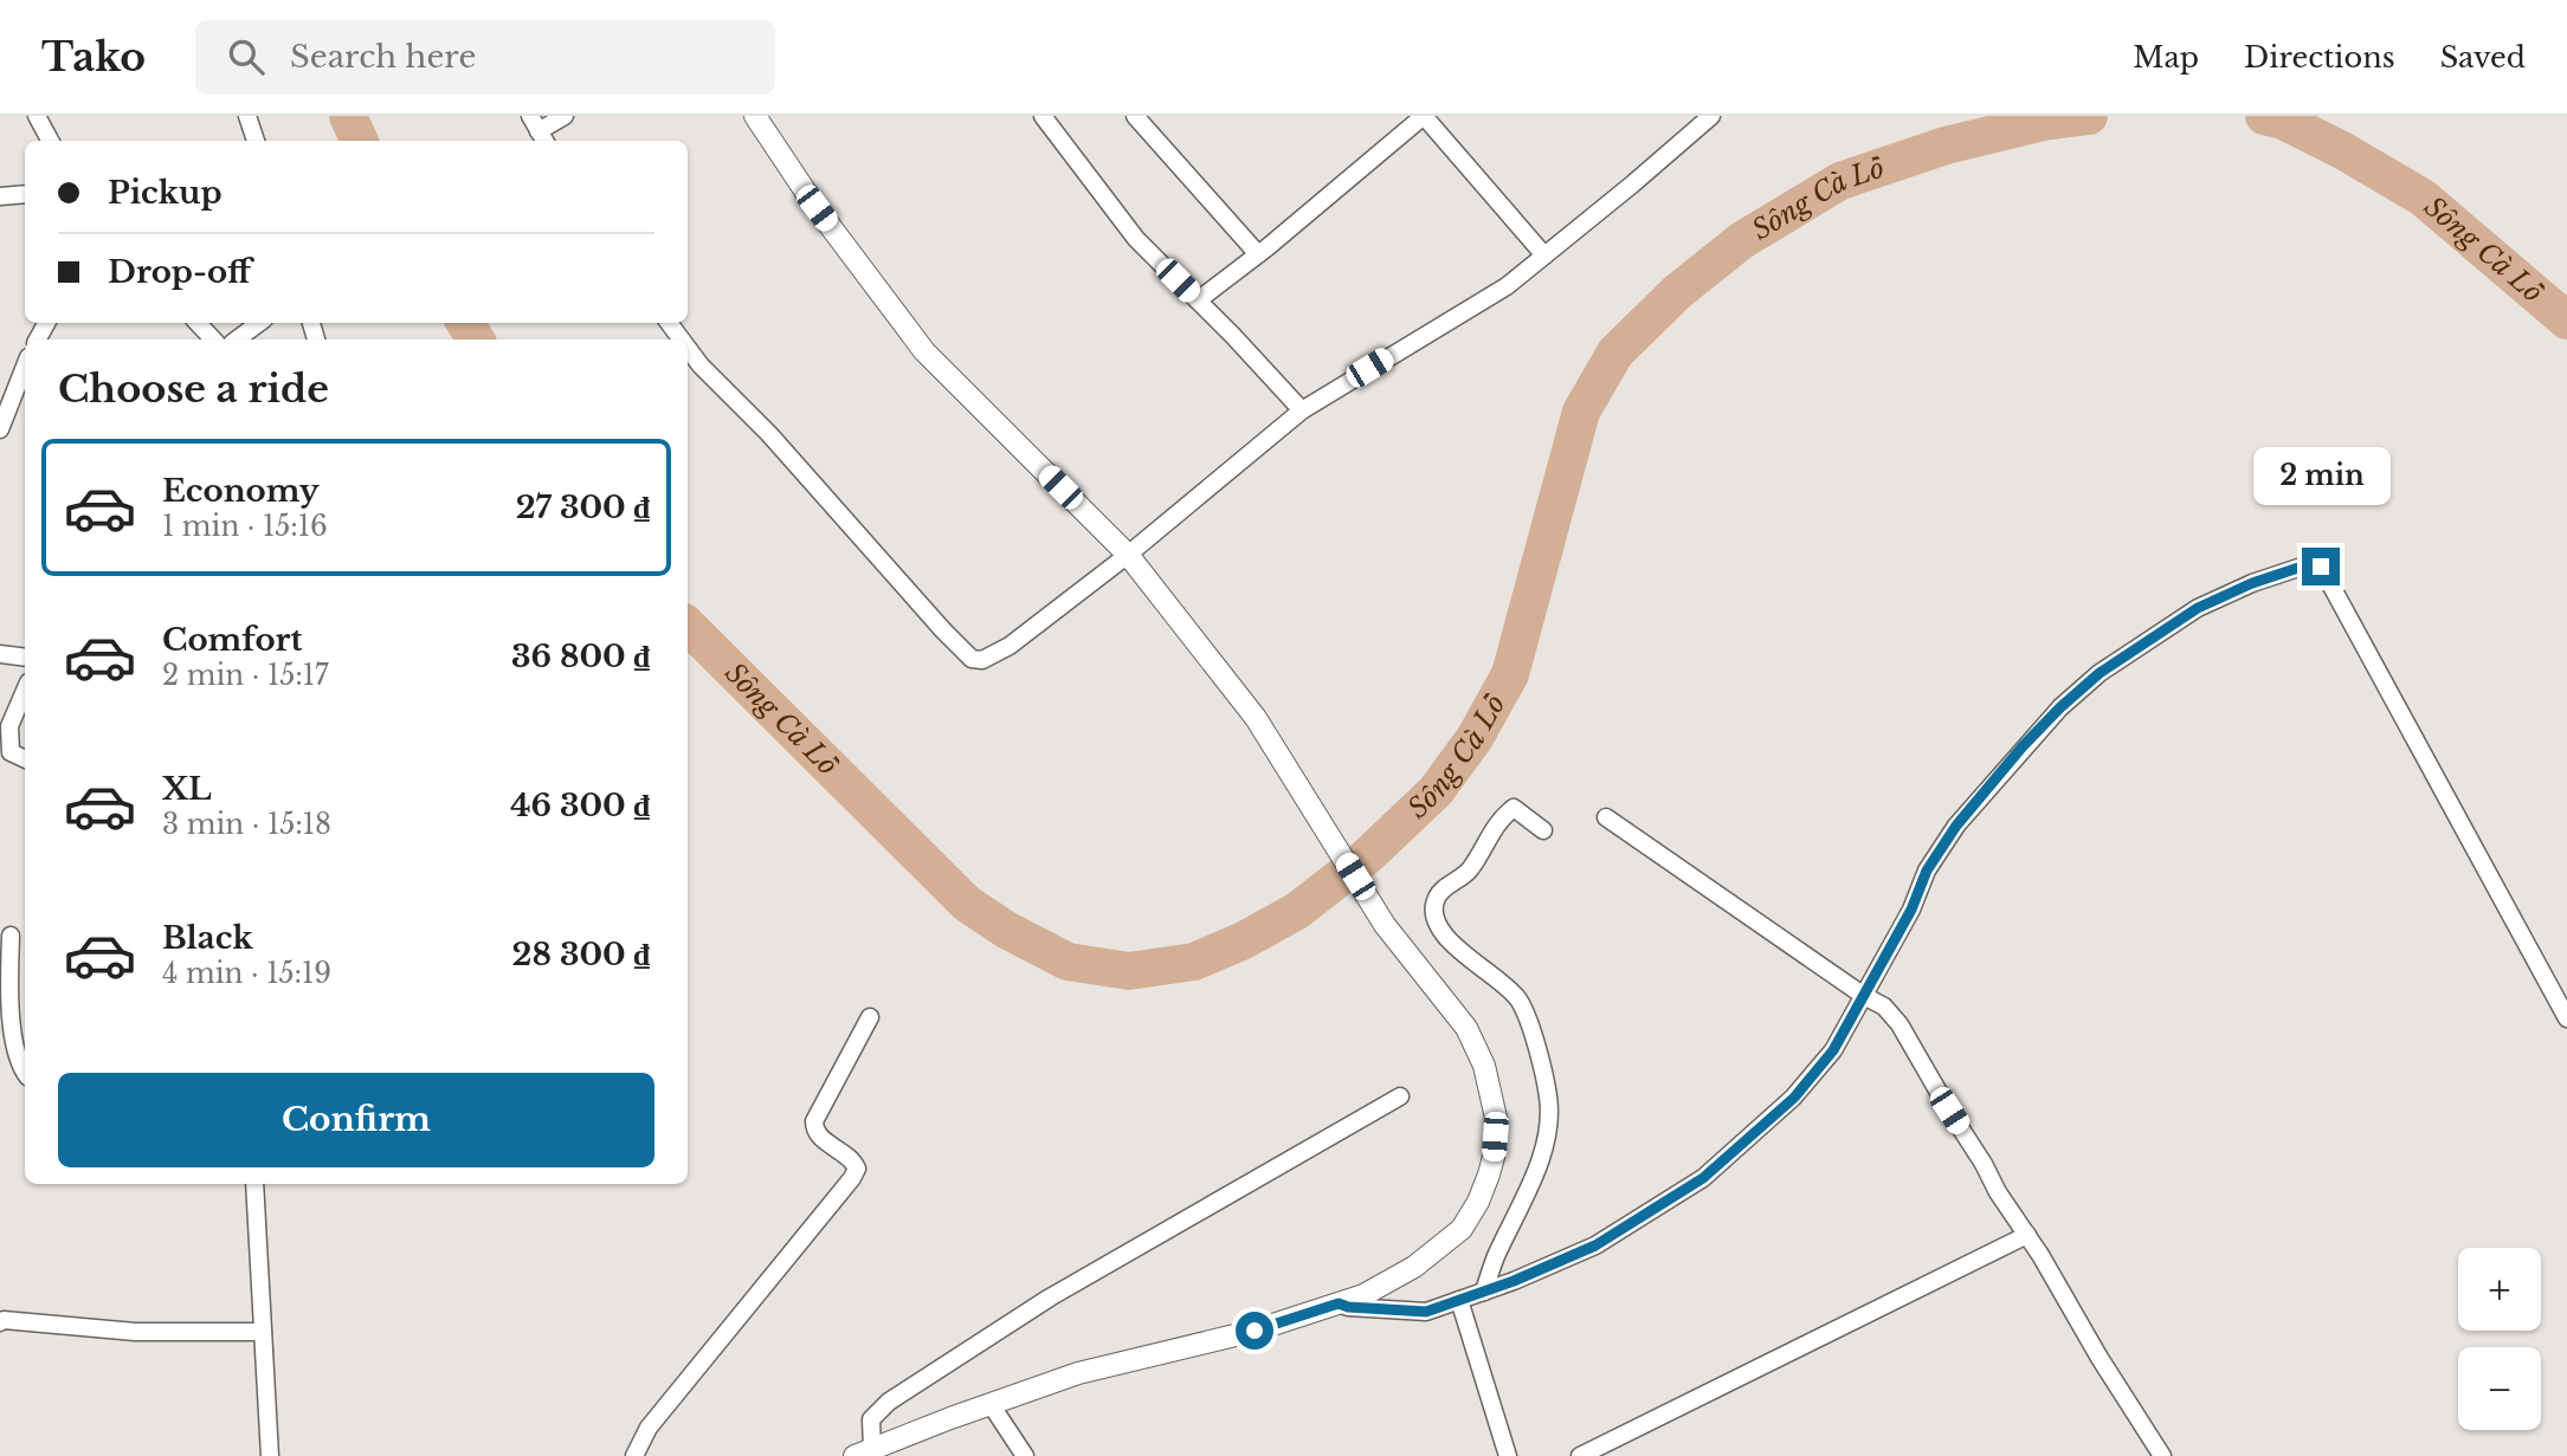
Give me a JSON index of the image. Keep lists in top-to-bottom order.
{
  "water": ["Sông Cà Lồ"],
  "page": {
    "header": "Tako",
    "search": "Search here",
    "nav": ["Map", "Directions", "Saved"],
    "banner": ["Pickup", "Drop-off"],
    "heading": "Choose a ride",
    "list": [
      {
        "name": "Economy",
        "note": "1 min · 15:16",
        "value": "27 300 ₫"
      },
      {
        "name": "Comfort",
        "note": "2 min · 15:17",
        "value": "36 800 ₫"
      },
      {
        "name": "XL",
        "note": "3 min · 15:18",
        "value": "46 300 ₫"
      },
      {
        "name": "Black",
        "note": "4 min · 15:19",
        "value": "28 300 ₫"
      }
    ],
    "bubble": "2 min",
    "buttons": "Confirm",
    "map_buttons": ["+", "−"]
  }
}
